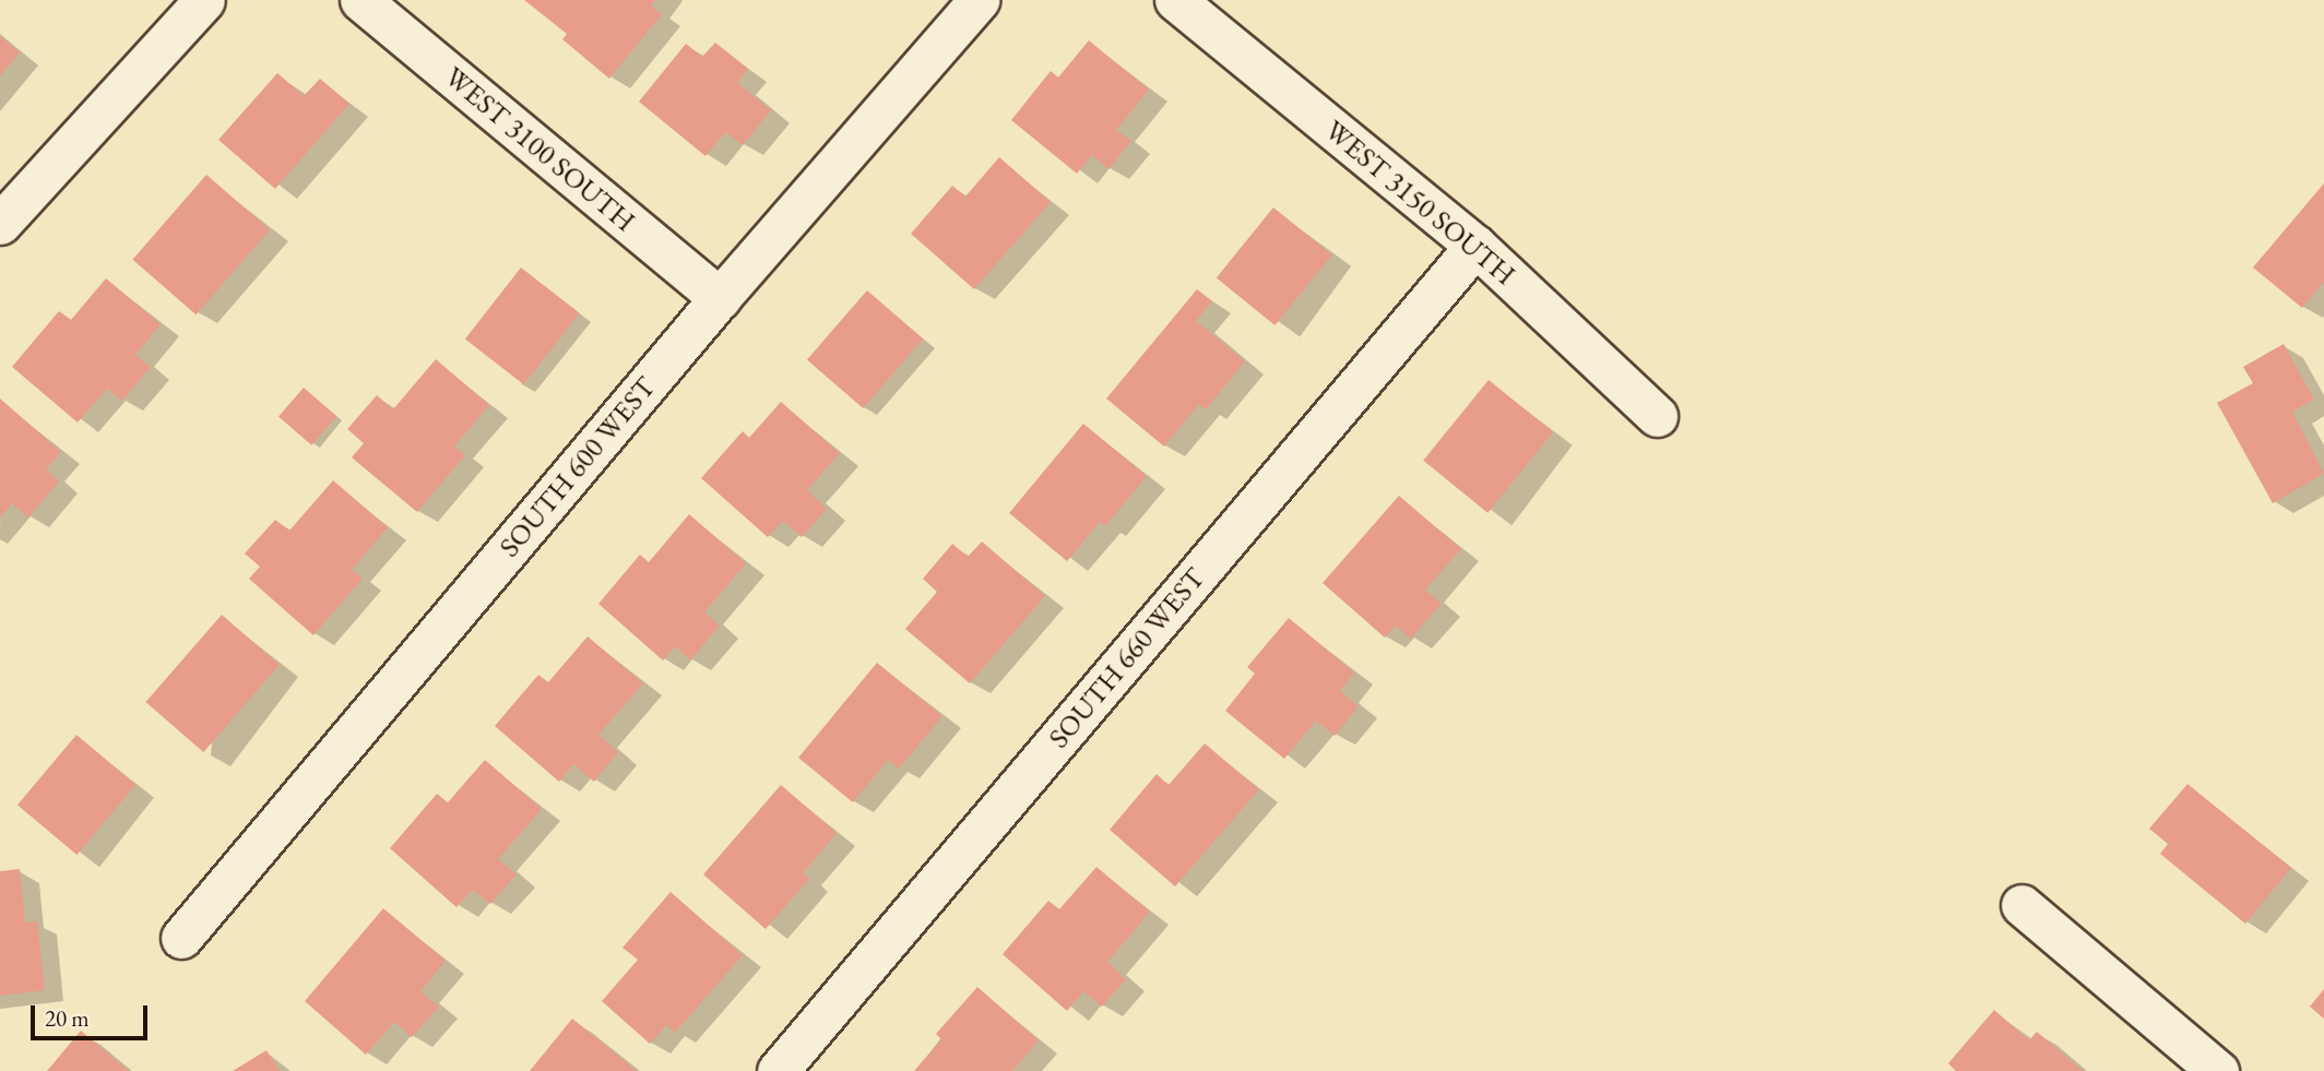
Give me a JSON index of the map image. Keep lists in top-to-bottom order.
{
  "streets": {
    "street": [
      "WEST 3100 SOUTH",
      "WEST 3150 SOUTH",
      "SOUTH 600 WEST",
      "SOUTH 660 WEST"
    ]
  },
  "crossings": [
    ["WEST 3100 SOUTH", "SOUTH 600 WEST"],
    ["WEST 3150 SOUTH", "SOUTH 660 WEST"]
  ],
  "scale_bar": "20 m"
}
